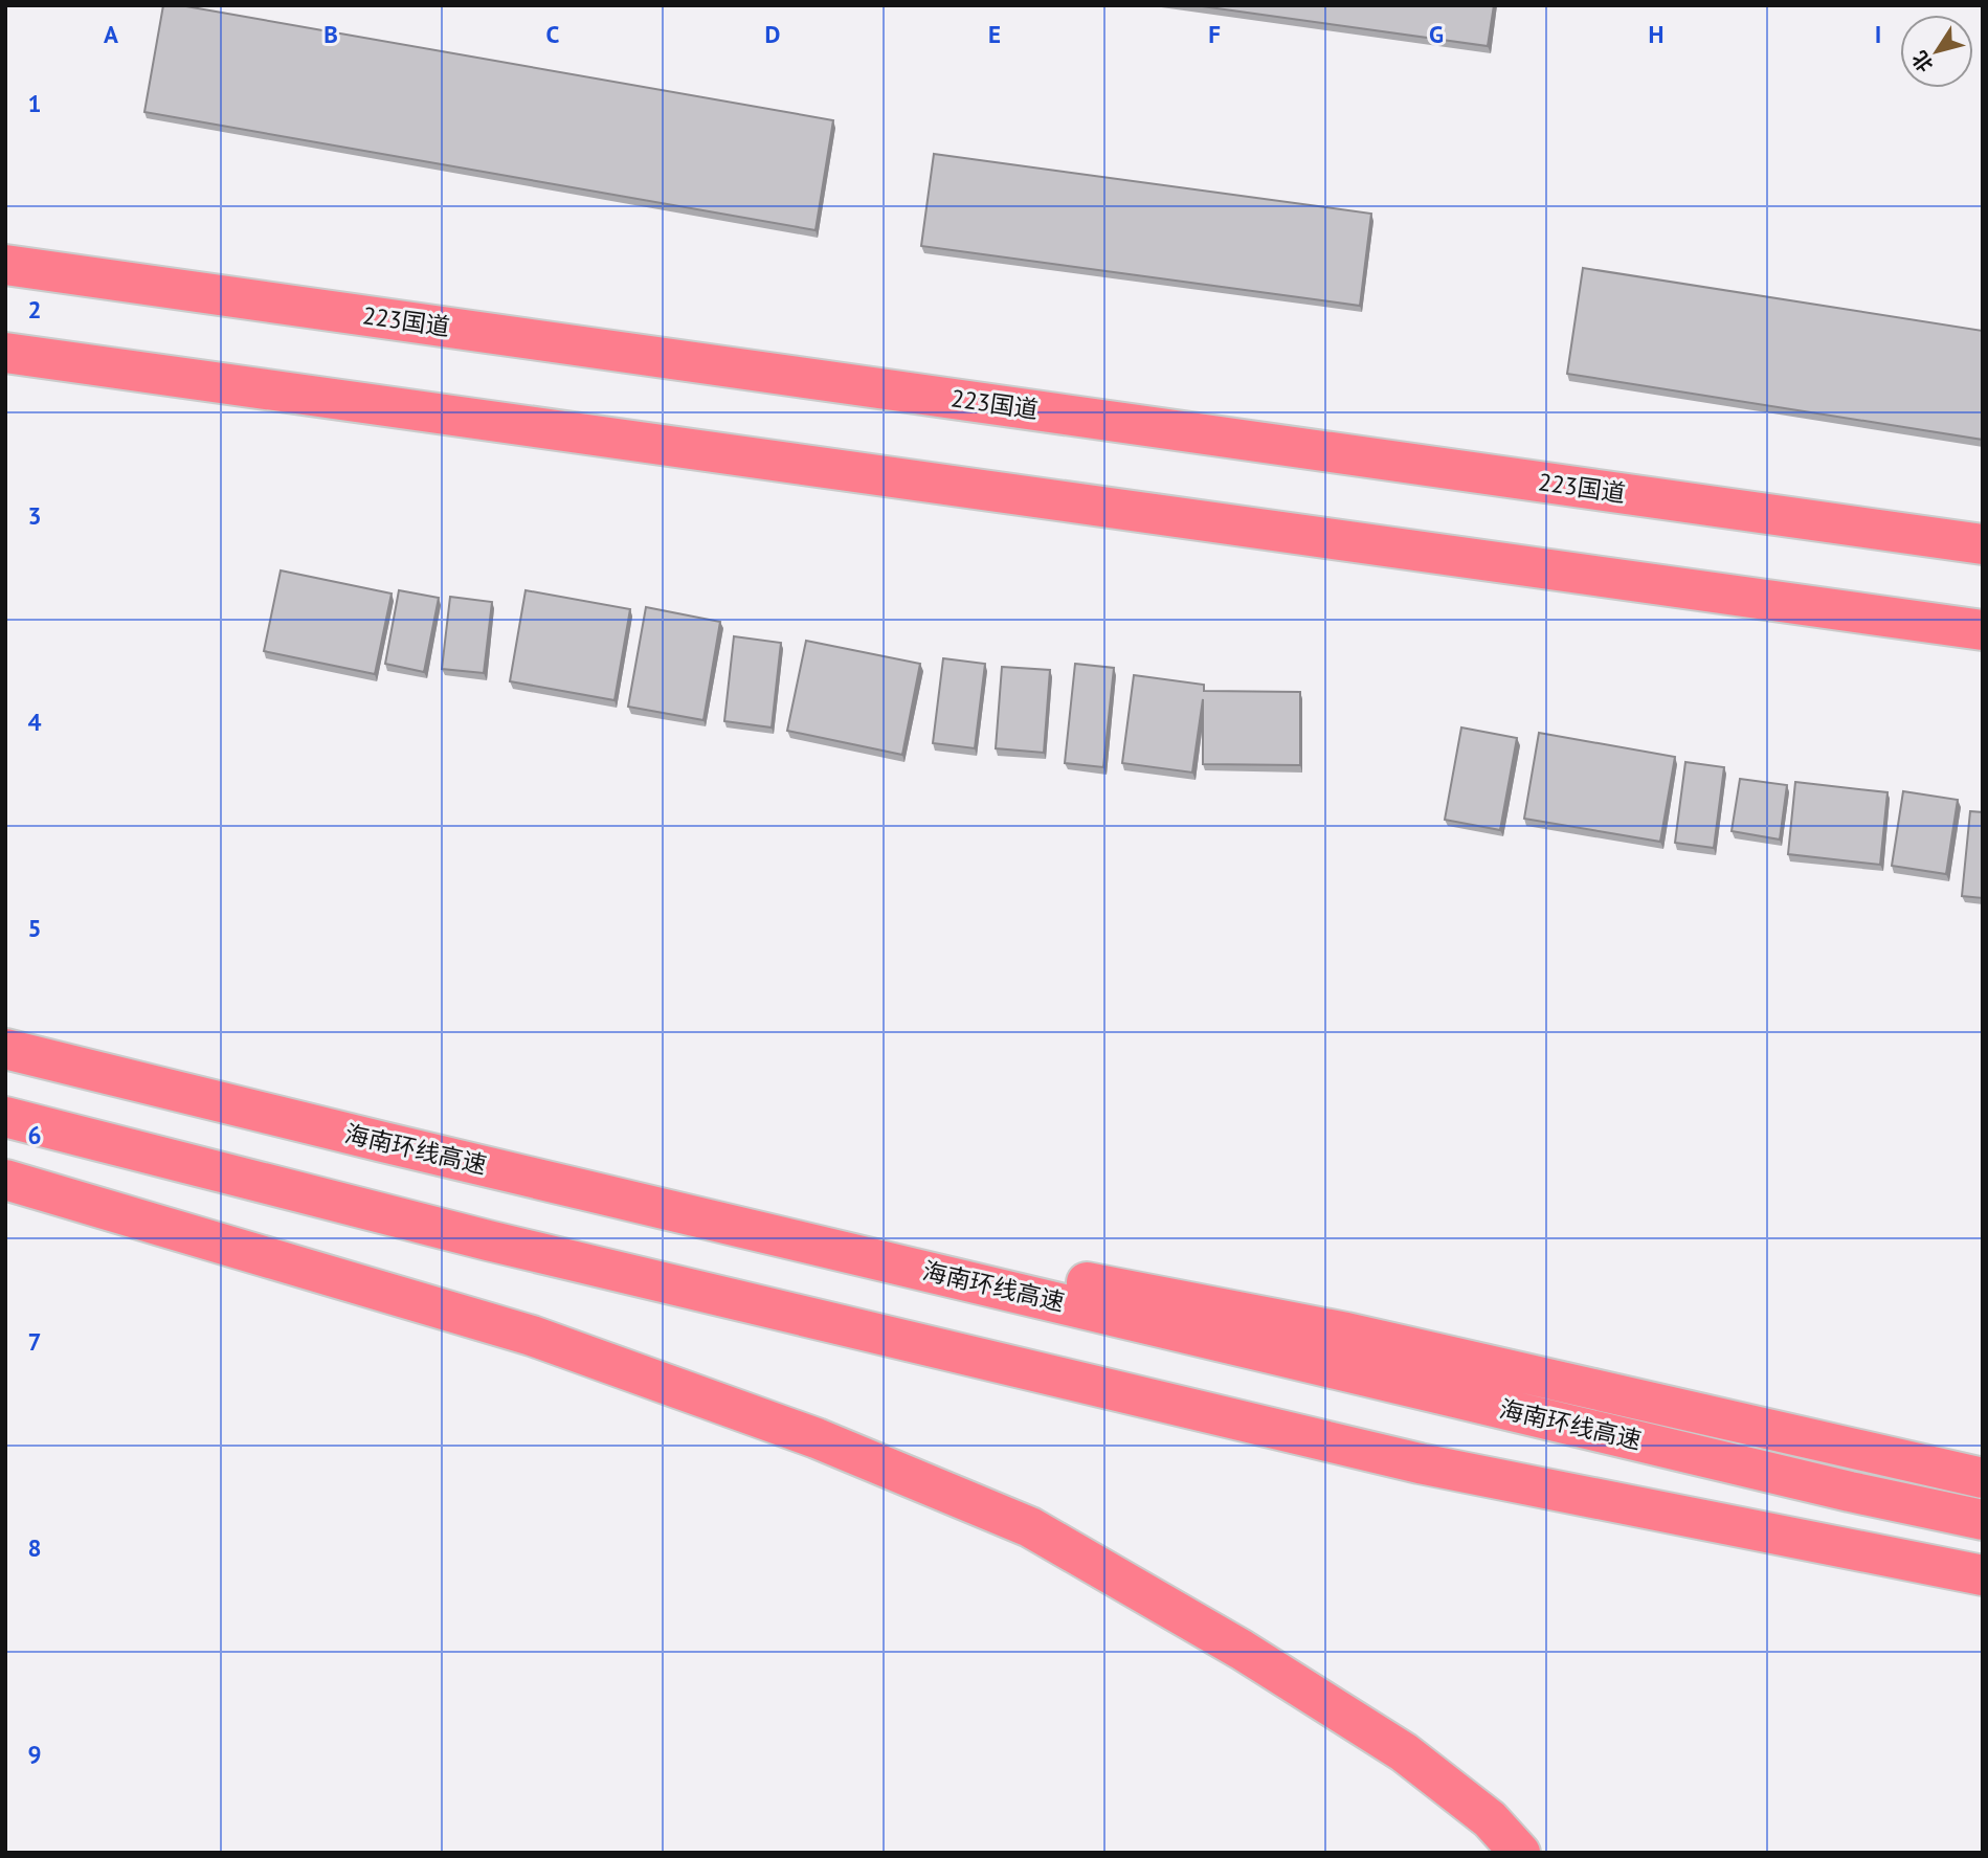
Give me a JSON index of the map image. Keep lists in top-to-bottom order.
{
  "streets": {
    "highway": ["223国道", "海南环线高速"]
  },
  "north": "bottom left",
  "grid": {
    "columns": [
      "A",
      "B",
      "C",
      "D",
      "E",
      "F",
      "G",
      "H",
      "I"
    ],
    "rows": [
      "1",
      "2",
      "3",
      "4",
      "5",
      "6",
      "7",
      "8",
      "9"
    ]
  }
}
